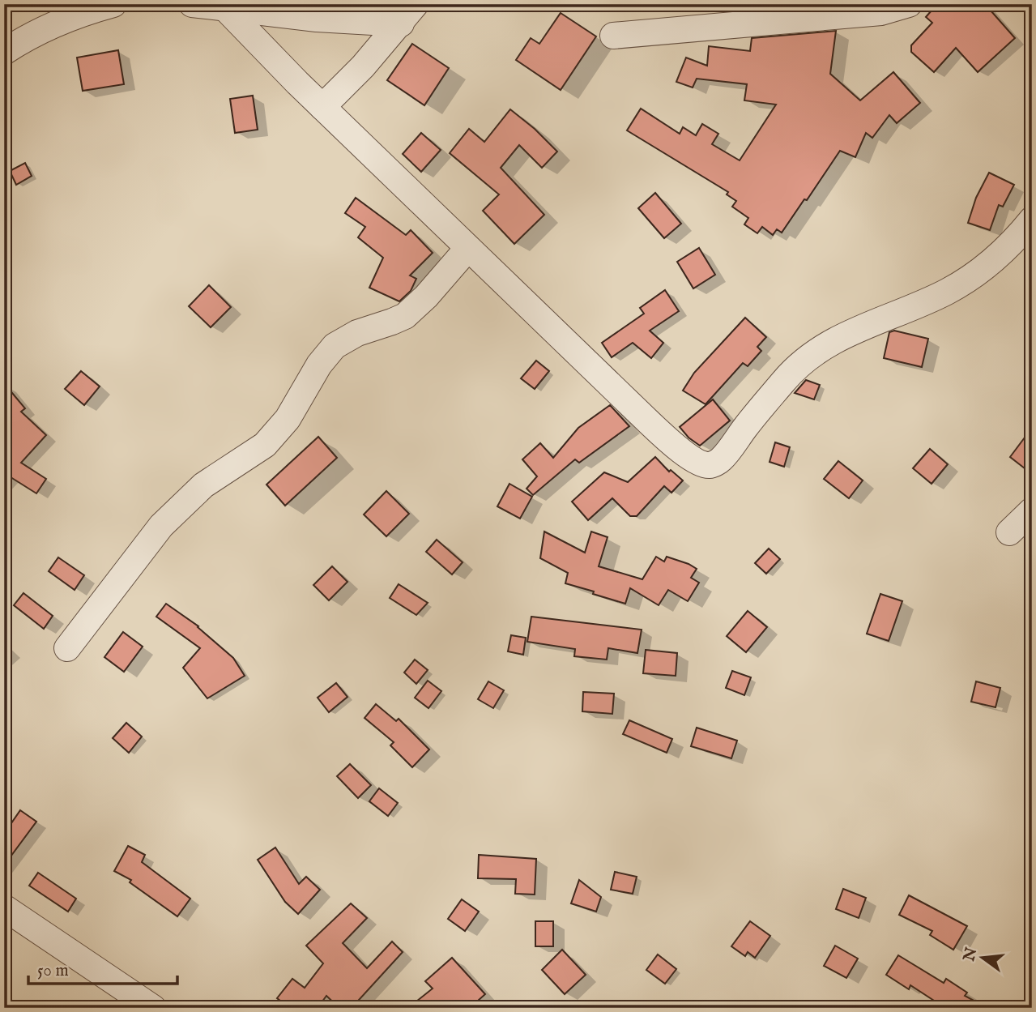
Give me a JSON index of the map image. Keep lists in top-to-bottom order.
{
  "scale_bar": "50 m",
  "north": "left"
}
